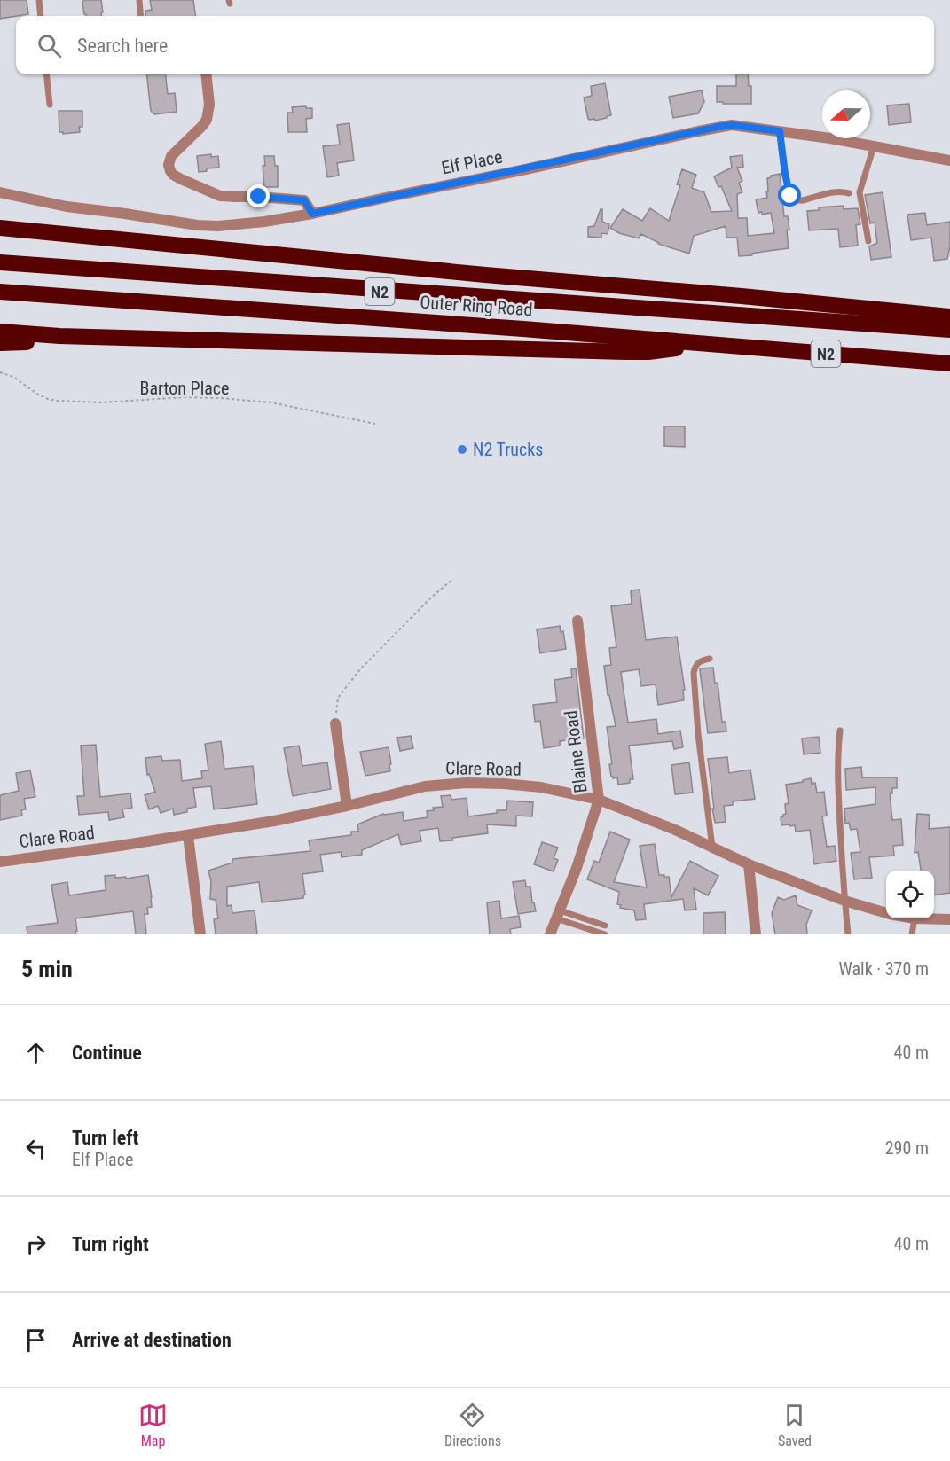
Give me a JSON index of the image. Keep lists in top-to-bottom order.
{
  "streets": {
    "highway": ["N2", "Outer Ring Road"],
    "street": ["Elf Place", "Blaine Road", "Clare Road"],
    "path": ["Barton Place"]
  },
  "crossings": [
    ["Blaine Road", "Clare Road"]
  ],
  "places": ["N2 Trucks"],
  "north": "left",
  "page": {
    "search": "Search here",
    "heading": ["5 min", "Walk · 370 m"],
    "list": [
      ["Continue", "40 m"],
      ["Turn left", "Elf Place", "290 m"],
      ["Turn right", "40 m"],
      "Arrive at destination"
    ],
    "nav": ["Map", "Directions", "Saved"]
  }
}
